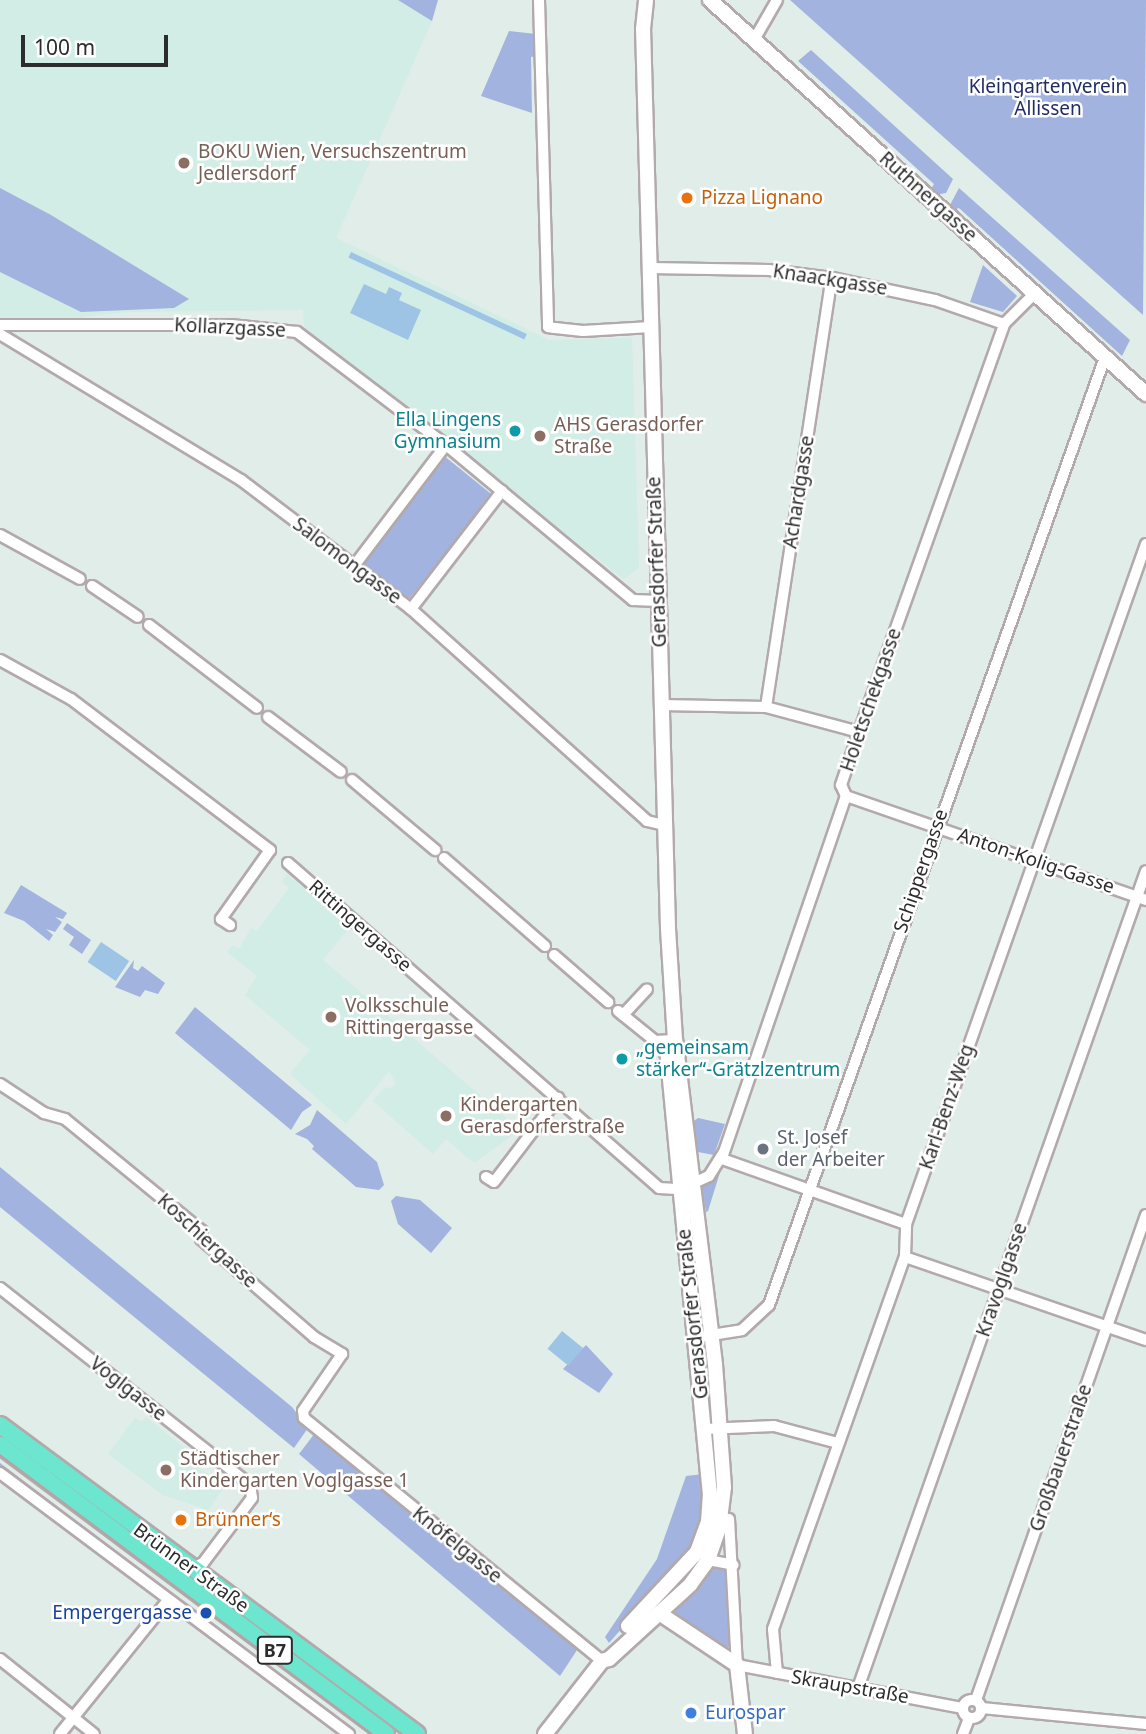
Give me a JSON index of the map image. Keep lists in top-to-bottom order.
{
  "streets": {
    "main road": [
      "Ruthnergasse",
      "Gerasdorfer Straße",
      "Brünner Straße",
      "B7"
    ],
    "street": [
      "Knaackgasse",
      "Kollarzgasse",
      "Achardgasse",
      "Salomongasse",
      "Holetschekgasse",
      "Anton-Kolig-Gasse",
      "Schippergasse",
      "Rittingergasse",
      "Karl-Benz-Weg",
      "Koschiergasse",
      "Kravoglgasse",
      "Voglgasse",
      "Großbauerstraße",
      "Knöfelgasse",
      "Skraupstraße"
    ]
  },
  "crossings": [
    ["Ruthnergasse", "Holetschekgasse"],
    ["Ruthnergasse", "Schippergasse"],
    ["Knaackgasse", "Achardgasse"],
    ["Knaackgasse", "Gerasdorfer Straße"],
    ["Knaackgasse", "Holetschekgasse"],
    ["Kollarzgasse", "Gerasdorfer Straße"],
    ["Salomongasse", "Gerasdorfer Straße"],
    ["Gerasdorfer Straße", "Schippergasse"],
    ["Gerasdorfer Straße", "Rittingergasse"],
    ["Gerasdorfer Straße", "Knöfelgasse"],
    ["Holetschekgasse", "Anton-Kolig-Gasse"],
    ["Anton-Kolig-Gasse", "Schippergasse"],
    ["Anton-Kolig-Gasse", "Karl-Benz-Weg"],
    ["Anton-Kolig-Gasse", "Kravoglgasse"],
    ["Karl-Benz-Weg", "Skraupstraße"],
    ["Koschiergasse", "Knöfelgasse"],
    ["Kravoglgasse", "Skraupstraße"],
    ["Voglgasse", "Brünner Straße"]
  ],
  "parks": ["Kleingartenverein Allissen"],
  "places": [
    "BOKU Wien, Versuchszentrum Jedlersdorf",
    "Pizza Lignano",
    "Ella Lingens Gymnasium",
    "AHS Gerasdorfer Straße",
    "Volksschule Rittingergasse",
    "„gemeinsam stärker“-Grätzlzentrum",
    "Kindergarten Gerasdorferstraße",
    "St. Josef der Arbeiter",
    "Städtischer Kindergarten Voglgasse 1",
    "Brünner‘s",
    "Empergergasse",
    "Eurospar"
  ],
  "scale_bar": "100 m"
}
